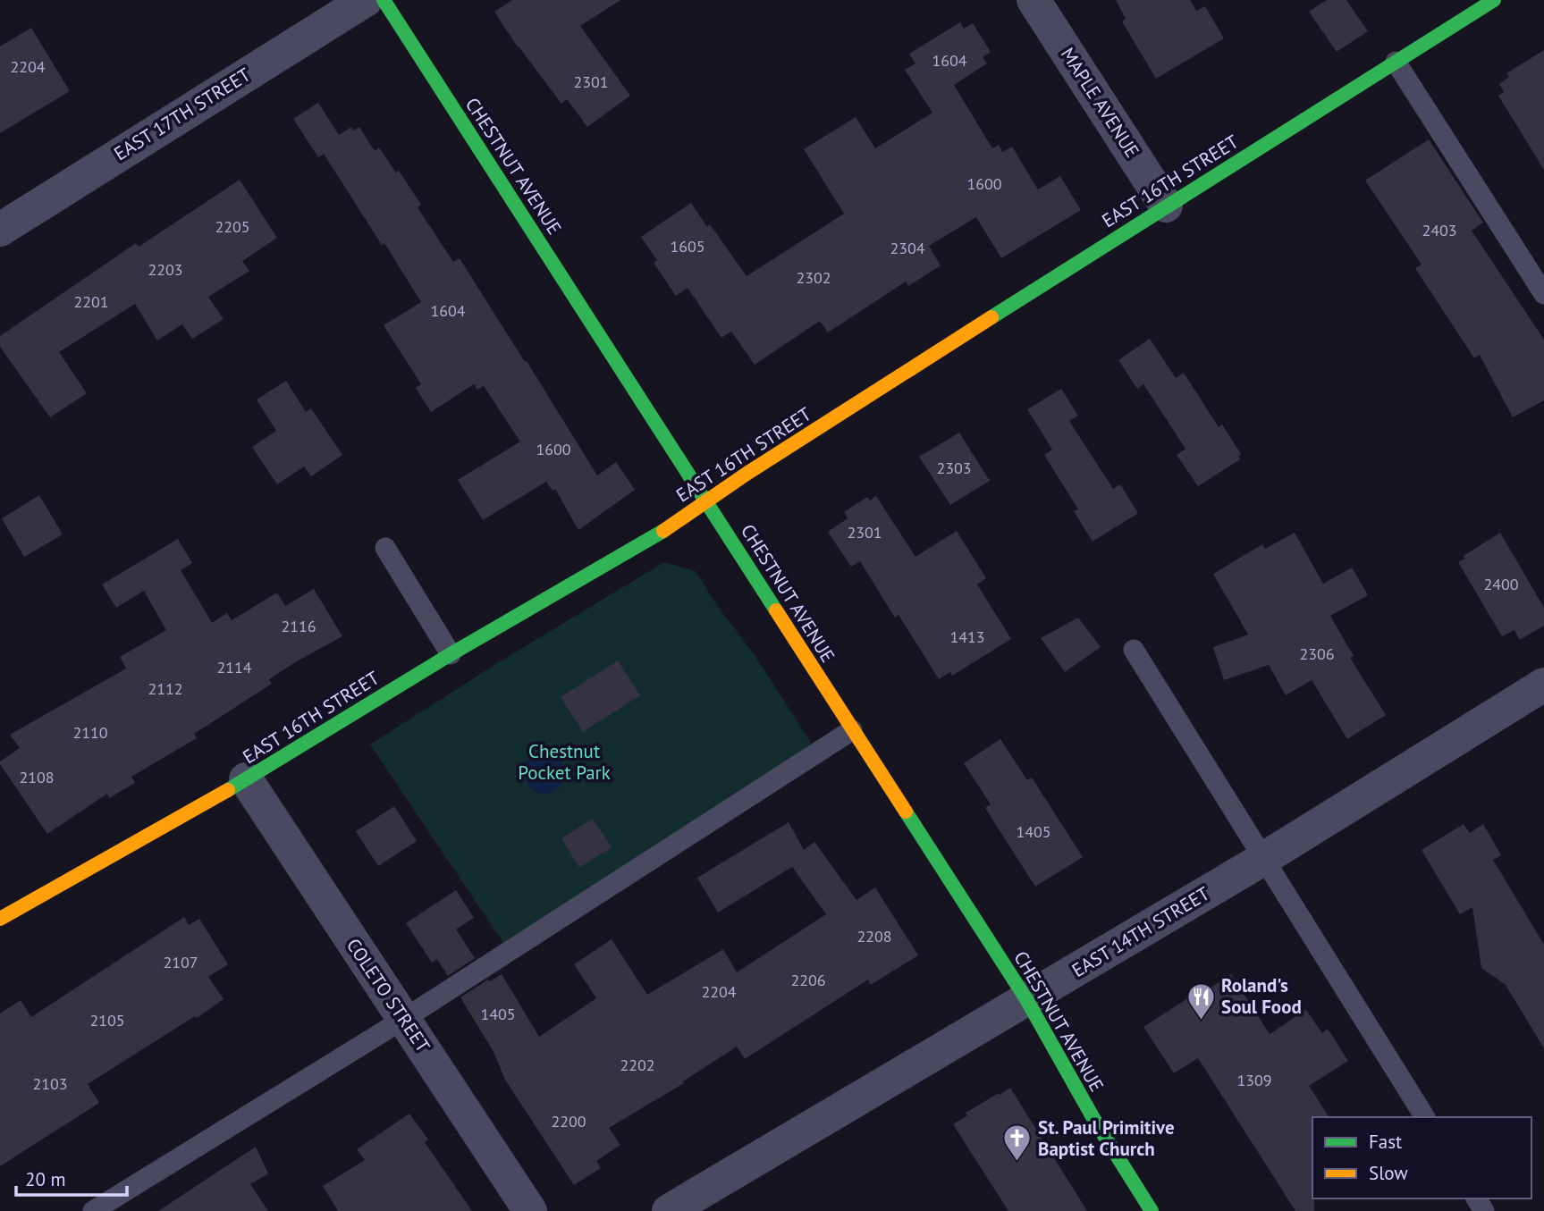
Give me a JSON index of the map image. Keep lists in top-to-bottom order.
{
  "streets": {
    "street": [
      "MAPLE AVENUE",
      "EAST 17TH STREET",
      "CHESTNUT AVENUE",
      "EAST 16TH STREET",
      "EAST 14TH STREET",
      "COLETO STREET"
    ]
  },
  "crossings": [
    ["MAPLE AVENUE", "EAST 16TH STREET"],
    ["CHESTNUT AVENUE", "EAST 16TH STREET"],
    ["CHESTNUT AVENUE", "EAST 14TH STREET"],
    ["EAST 16TH STREET", "COLETO STREET"]
  ],
  "parks": ["Chestnut Pocket Park"],
  "places": {
    "restaurant": ["Roland's Soul Food"],
    "church": ["St. Paul Primitive Baptist Church"]
  },
  "house_numbers": [
    "1604",
    "2204",
    "2301",
    "1600",
    "2205",
    "2403",
    "1605",
    "2304",
    "2203",
    "2302",
    "2201",
    "1604",
    "1600",
    "2303",
    "2301",
    "2400",
    "2116",
    "1413",
    "2306",
    "2114",
    "2112",
    "2110",
    "2108",
    "1405",
    "2208",
    "2107",
    "2206",
    "2204",
    "1405",
    "2105",
    "2202",
    "1309",
    "2103",
    "2200"
  ],
  "legend": ["Fast", "Slow"],
  "scale_bar": "20 m"
}
